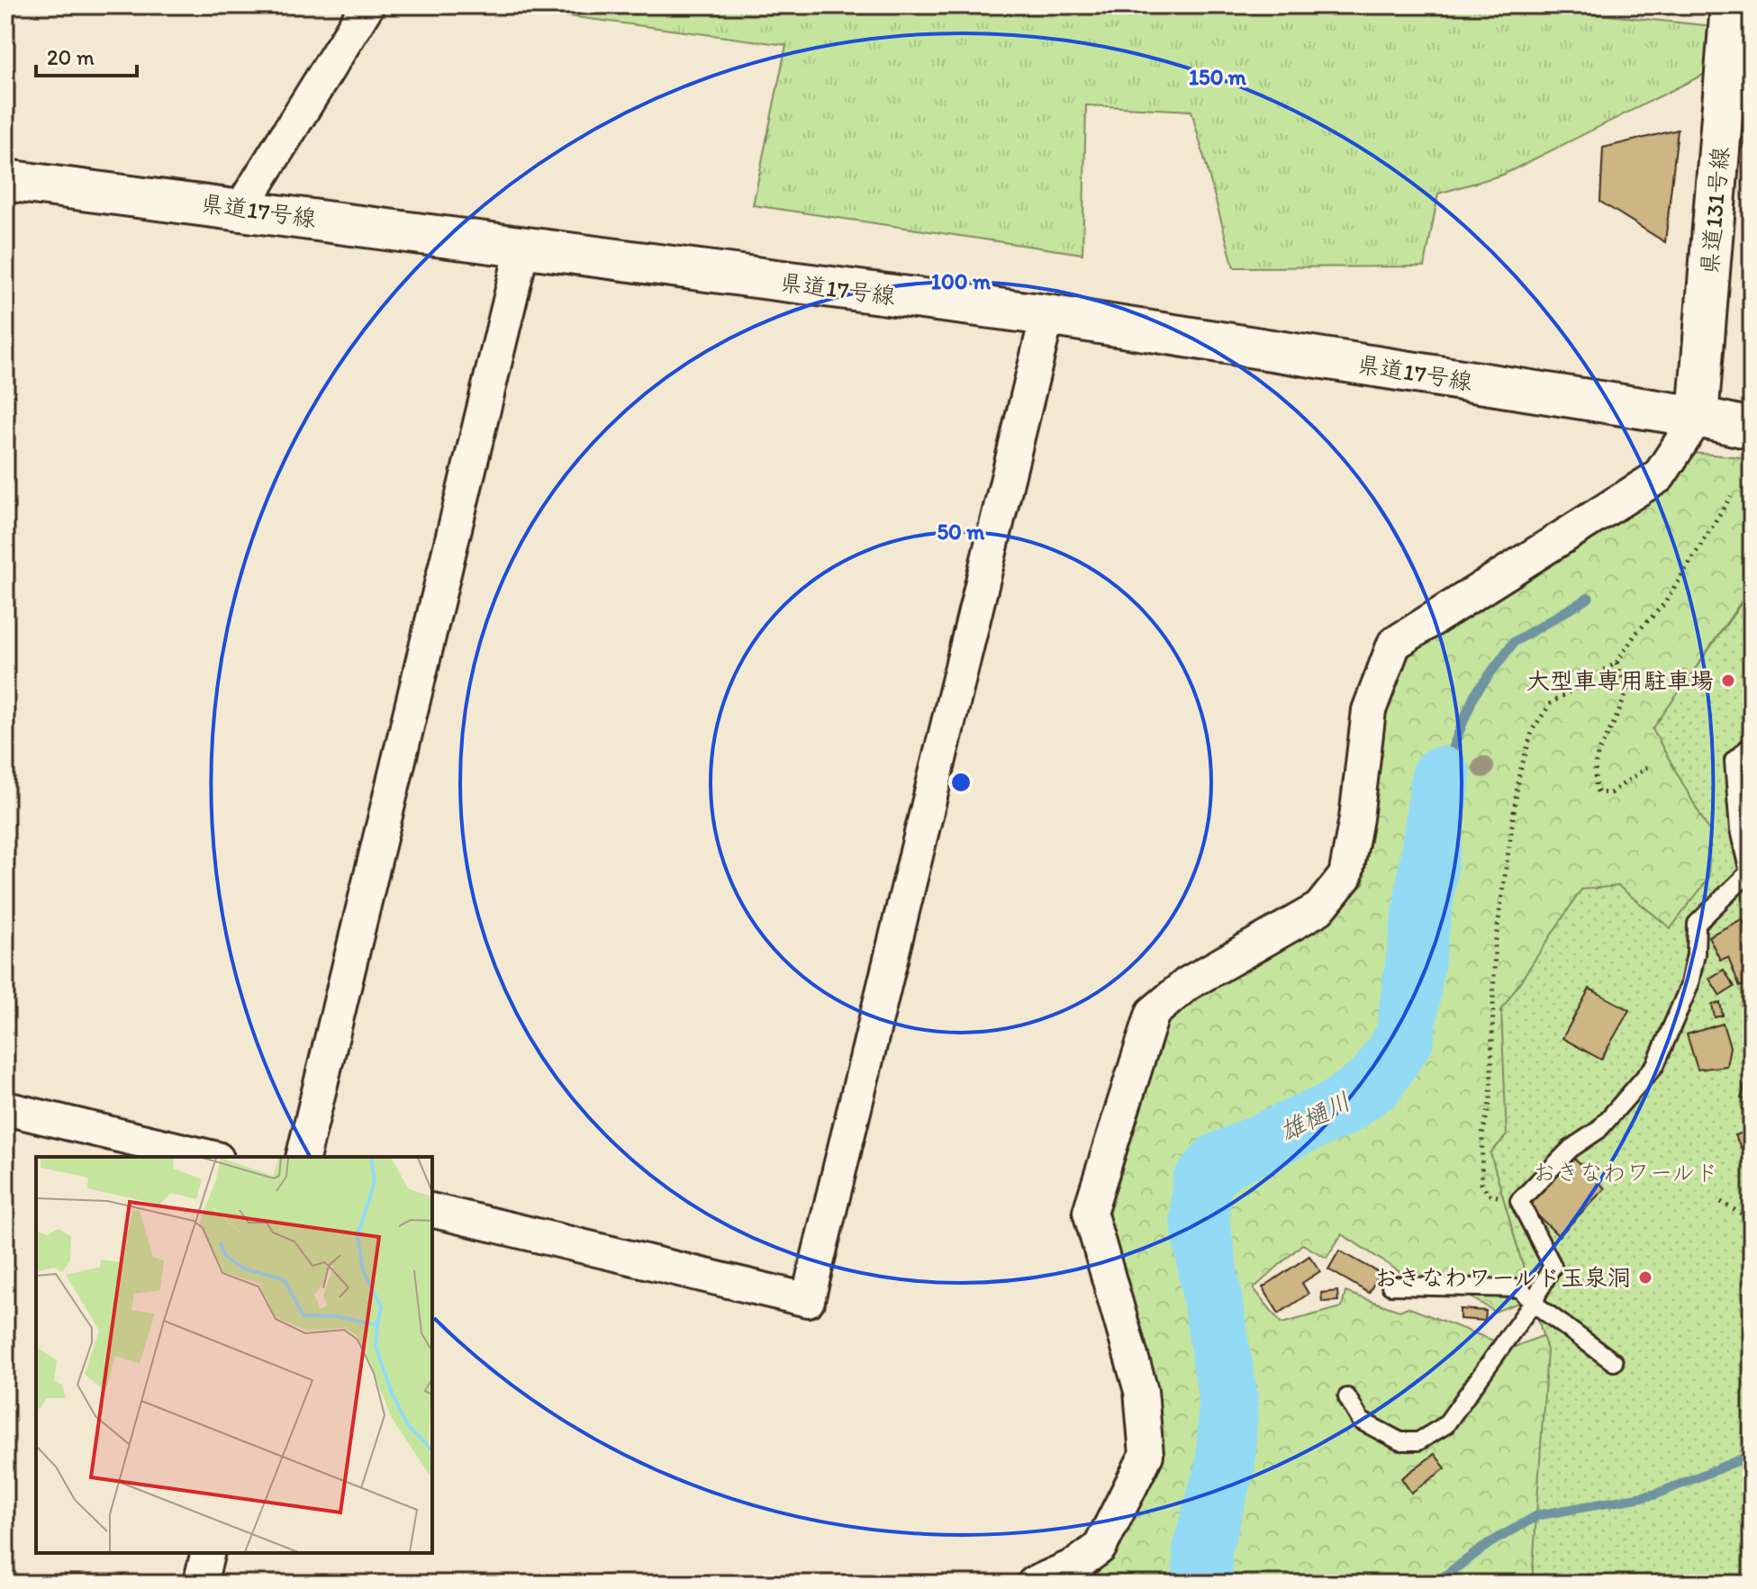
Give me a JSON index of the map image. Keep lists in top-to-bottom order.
{
  "streets": {
    "main road": ["県道17号線", "県道131号線"]
  },
  "crossings": [
    ["県道17号線", "県道131号線"]
  ],
  "water": ["雄樋川"],
  "parks": ["おきなわワールド"],
  "places": ["大型車専用駐車場", "おきなわワールド玉泉洞"],
  "scale_bar": "20 m",
  "rings": ["150 m", "100 m", "50 m"]
}
